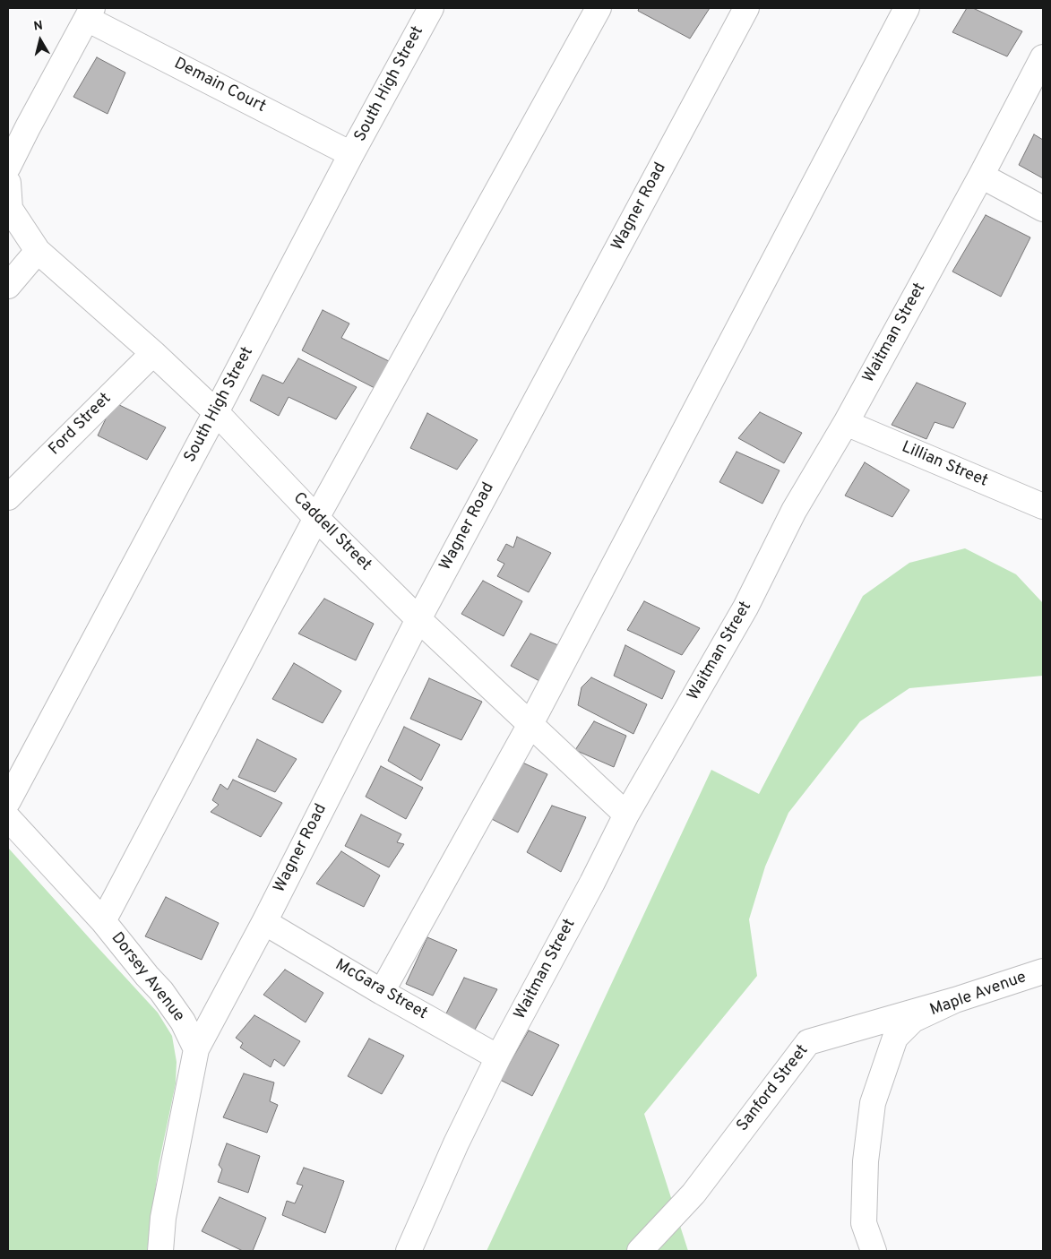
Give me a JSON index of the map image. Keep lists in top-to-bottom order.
{
  "streets": {
    "street": [
      "South High Street",
      "Demain Court",
      "Wagner Road",
      "Waitman Street",
      "Ford Street",
      "Lillian Street",
      "Caddell Street",
      "Dorsey Avenue",
      "McGara Street",
      "Maple Avenue",
      "Sanford Street"
    ]
  },
  "crossings": [
    ["South High Street", "Demain Court"],
    ["South High Street", "Caddell Street"],
    ["Wagner Road", "Caddell Street"],
    ["Wagner Road", "Dorsey Avenue"],
    ["Wagner Road", "McGara Street"],
    ["Waitman Street", "Lillian Street"],
    ["Waitman Street", "Caddell Street"],
    ["Waitman Street", "McGara Street"],
    ["Ford Street", "Caddell Street"],
    ["Maple Avenue", "Sanford Street"]
  ],
  "north": "top"
}
